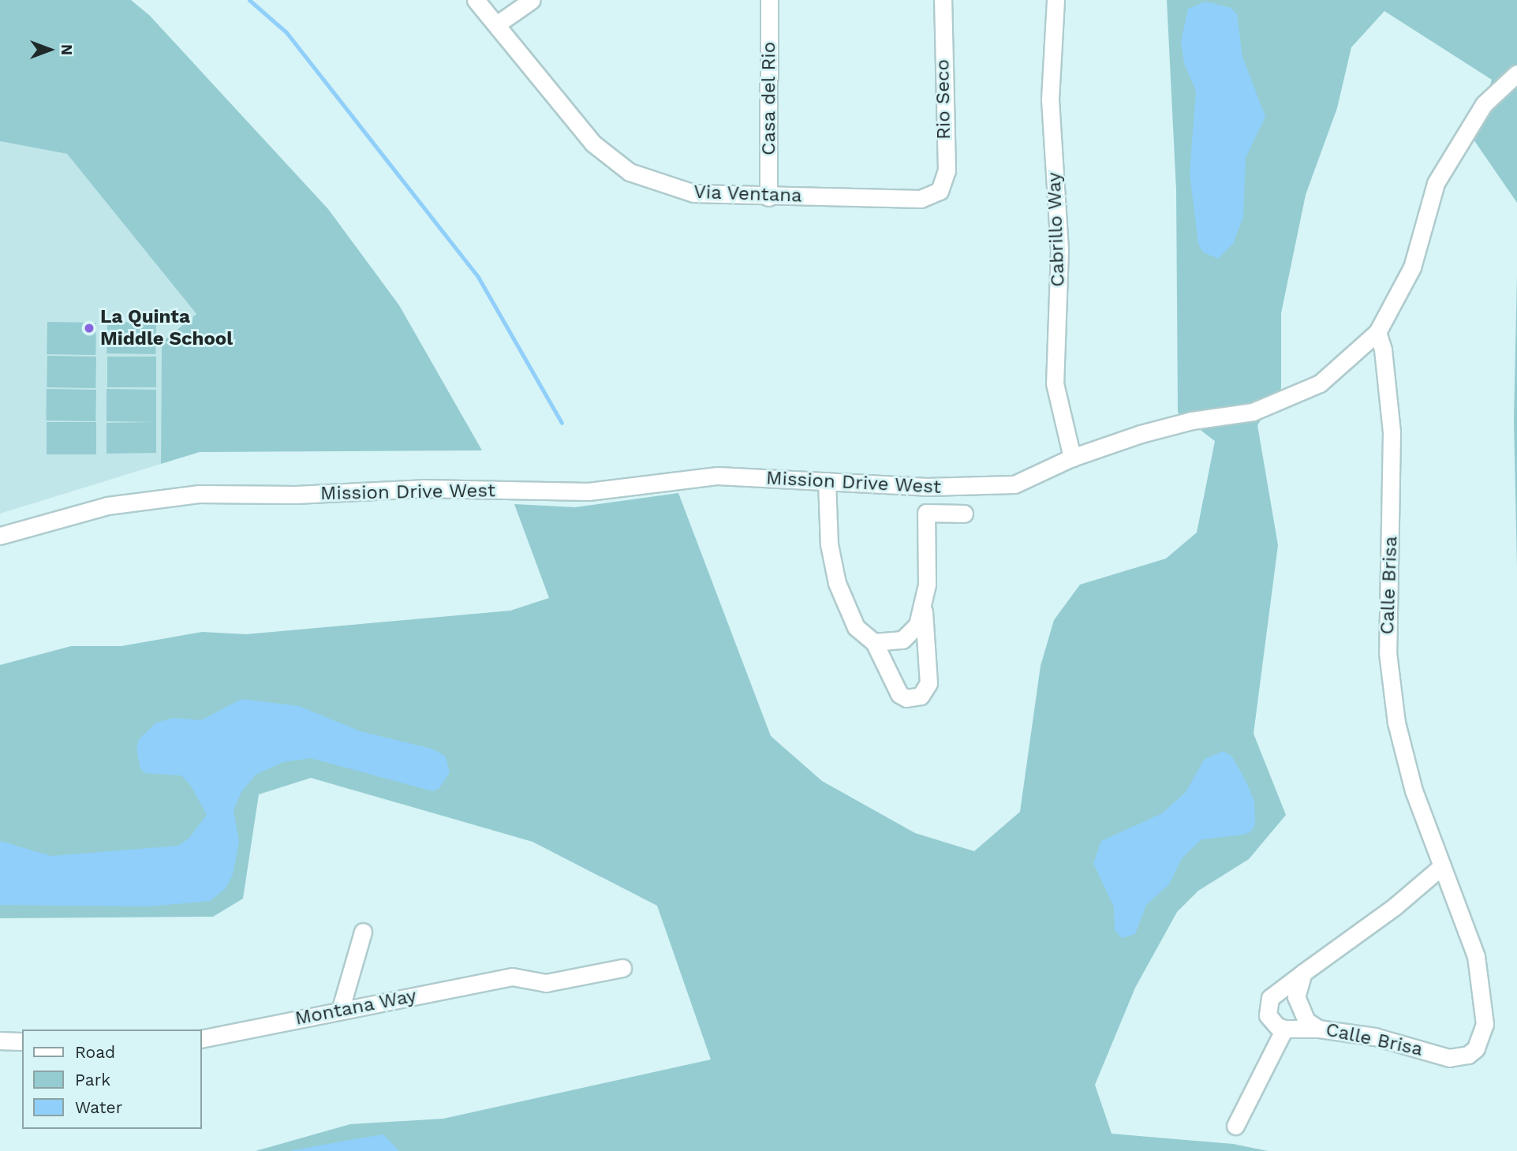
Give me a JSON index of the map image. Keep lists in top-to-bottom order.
{
  "streets": {
    "street": [
      "Casa del Rio",
      "Rio Seco",
      "Via Ventana",
      "Cabrillo Way",
      "Mission Drive West",
      "Calle Brisa",
      "Montana Way"
    ]
  },
  "crossings": [
    ["Casa del Rio", "Via Ventana"],
    ["Rio Seco", "Via Ventana"],
    ["Cabrillo Way", "Mission Drive West"],
    ["Mission Drive West", "Calle Brisa"]
  ],
  "places": ["La Quinta Middle School"],
  "legend": ["Road", "Park", "Water"],
  "north": "right"
}
